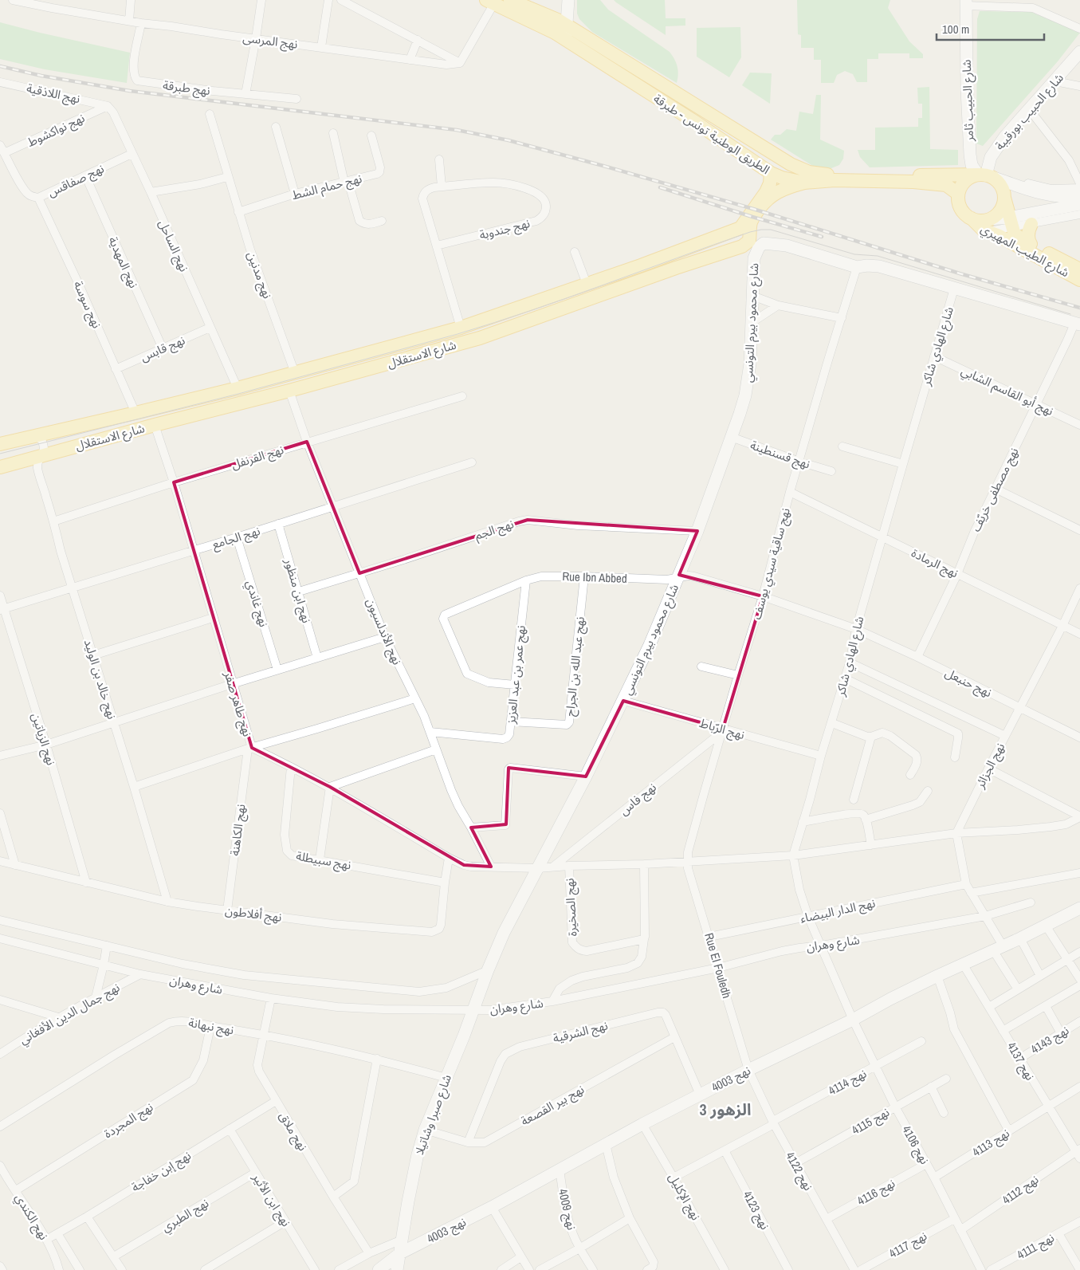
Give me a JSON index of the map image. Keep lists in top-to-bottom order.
{
  "streets": {
    "main road": [
      "شارع الحبيب ثامر",
      "شارع الحبيب بورقيبة",
      "الطريق الوطنية تونس - طبرقة",
      "شارع الطيب المهيري",
      "شارع محمود بيرم التونسي",
      "شارع الاستقلال",
      "نهج 4003",
      "شارع صبرا وشاتيلا"
    ],
    "street": [
      "نهج المرسى",
      "نهج طبرقة",
      "نهج اللاذقية",
      "نهج نواكشوط",
      "نهج صفاقس",
      "نهج حمام الشط",
      "نهج جندوبة",
      "نهج الساحل",
      "نهج المهدية",
      "نهج مدنين",
      "نهج سوسة",
      "شارع الهادي شاكر",
      "نهج قابس",
      "نهج أبو القاسم الشابي",
      "نهج قسنطينة",
      "نهج القرنفل",
      "نهج مصطفى خريّف",
      "نهج الجم",
      "نهج الجامع",
      "نهج الرمادة",
      "نهج ساقية سيدي يوسف",
      "Rue Ibn Abbed",
      "نهج ابن منظور",
      "نهج غاندي",
      "نهج الأندلسيون",
      "نهج عبد الله بن الجراح",
      "نهج عمر بن عبد العزيز",
      "نهج خالد بن الوليد",
      "نهج حنبعل",
      "نهج طاهر صفر",
      "نهج الرّباط",
      "نهج الزياتين",
      "نهج الجزائر",
      "نهج فاس",
      "نهج الكاهنة",
      "نهج سبيطلة",
      "نهج الصخيرة",
      "نهج الدار البيضاء",
      "نهج أفلاطون",
      "شارع وهران",
      "Rue El Fouledh",
      "نهج جمال الدين الأفغاني",
      "نهج نبهانة",
      "نهج الشرقية",
      "نهج 4143",
      "نهج 4137",
      "نهج 4114",
      "نهج بير القصعة",
      "نهج المجردة",
      "نهج 4115",
      "نهج ملاق",
      "نهج 4113",
      "نهج 4106",
      "نهج إبن خفاجة",
      "نهج 4122",
      "نهج 4112",
      "نهج 4116",
      "نهج الإكليل",
      "نهج ابن الأثير",
      "نهج 4009",
      "نهج 4123",
      "نهج الطبري",
      "نهج الكندي",
      "نهج 4117",
      "نهج 4111"
    ]
  },
  "crossings": [
    ["نهج المرسى", "نهج طبرقة"],
    ["نهج اللاذقية", "نهج نواكشوط"],
    ["نهج اللاذقية", "نهج الساحل"],
    ["شارع الحبيب ثامر", "شارع الحبيب بورقيبة"],
    ["شارع الحبيب ثامر", "الطريق الوطنية تونس - طبرقة"],
    ["شارع الحبيب ثامر", "شارع الطيب المهيري"],
    ["شارع الحبيب بورقيبة", "الطريق الوطنية تونس - طبرقة"],
    ["شارع الحبيب بورقيبة", "شارع الطيب المهيري"],
    ["نهج نواكشوط", "نهج صفاقس"],
    ["نهج نواكشوط", "نهج الساحل"],
    ["الطريق الوطنية تونس - طبرقة", "شارع الطيب المهيري"],
    ["الطريق الوطنية تونس - طبرقة", "شارع الاستقلال"],
    ["نهج صفاقس", "نهج الساحل"],
    ["نهج صفاقس", "نهج المهدية"],
    ["نهج صفاقس", "نهج سوسة"],
    ["نهج حمام الشط", "نهج مدنين"],
    ["نهج جندوبة", "شارع الاستقلال"],
    ["نهج الساحل", "نهج قابس"],
    ["نهج الساحل", "شارع الاستقلال"],
    ["نهج المهدية", "نهج قابس"],
    ["نهج مدنين", "شارع الاستقلال"],
    ["نهج سوسة", "نهج قابس"],
    ["نهج سوسة", "شارع الاستقلال"],
    ["شارع محمود بيرم التونسي", "نهج قسنطينة"],
    ["شارع محمود بيرم التونسي", "نهج الجم"],
    ["شارع محمود بيرم التونسي", "نهج ساقية سيدي يوسف"],
    ["شارع محمود بيرم التونسي", "Rue Ibn Abbed"],
    ["شارع محمود بيرم التونسي", "نهج طاهر صفر"],
    ["شارع محمود بيرم التونسي", "نهج الرّباط"],
    ["شارع محمود بيرم التونسي", "شارع وهران"],
    ["شارع محمود بيرم التونسي", "شارع صبرا وشاتيلا"],
    ["شارع الهادي شاكر", "نهج أبو القاسم الشابي"],
    ["شارع الهادي شاكر", "نهج الرمادة"],
    ["شارع الهادي شاكر", "Rue Ibn Abbed"],
    ["شارع الهادي شاكر", "نهج حنبعل"],
    ["شارع الهادي شاكر", "نهج طاهر صفر"],
    ["شارع الهادي شاكر", "نهج الرّباط"],
    ["شارع الهادي شاكر", "نهج الدار البيضاء"],
    ["شارع الهادي شاكر", "شارع وهران"],
    ["شارع الهادي شاكر", "نهج 4003"],
    ["شارع الهادي شاكر", "نهج 4106"],
    ["شارع الاستقلال", "نهج الأندلسيون"],
    ["شارع الاستقلال", "نهج خالد بن الوليد"],
    ["شارع الاستقلال", "نهج طاهر صفر"],
    ["نهج أبو القاسم الشابي", "نهج مصطفى خريّف"],
    ["نهج قسنطينة", "نهج ساقية سيدي يوسف"],
    ["نهج القرنفل", "نهج الأندلسيون"],
    ["نهج القرنفل", "نهج خالد بن الوليد"],
    ["نهج القرنفل", "نهج طاهر صفر"],
    ["نهج مصطفى خريّف", "نهج الرمادة"],
    ["نهج مصطفى خريّف", "نهج حنبعل"],
    ["نهج الجم", "نهج ابن منظور"],
    ["نهج الجم", "نهج الأندلسيون"],
    ["نهج الجامع", "نهج ابن منظور"],
    ["نهج الجامع", "نهج غاندي"],
    ["نهج الجامع", "نهج الأندلسيون"],
    ["نهج الجامع", "نهج خالد بن الوليد"],
    ["نهج الجامع", "نهج طاهر صفر"],
    ["نهج الجامع", "نهج الزياتين"],
    ["نهج الرمادة", "نهج ساقية سيدي يوسف"],
    ["نهج الرمادة", "نهج الجزائر"],
    ["نهج ساقية سيدي يوسف", "Rue Ibn Abbed"],
    ["نهج ساقية سيدي يوسف", "نهج طاهر صفر"],
    ["نهج ساقية سيدي يوسف", "نهج الرّباط"],
    ["نهج ساقية سيدي يوسف", "نهج فاس"],
    ["نهج ساقية سيدي يوسف", "Rue El Fouledh"],
    ["Rue Ibn Abbed", "نهج عبد الله بن الجراح"],
    ["Rue Ibn Abbed", "نهج عمر بن عبد العزيز"],
    ["Rue Ibn Abbed", "نهج حنبعل"],
    ["نهج الأندلسيون", "نهج عمر بن عبد العزيز"],
    ["نهج الأندلسيون", "نهج طاهر صفر"],
    ["نهج عبد الله بن الجراح", "نهج عمر بن عبد العزيز"],
    ["نهج خالد بن الوليد", "نهج أفلاطون"],
    ["نهج حنبعل", "نهج الجزائر"],
    ["نهج طاهر صفر", "نهج الجزائر"],
    ["نهج طاهر صفر", "نهج فاس"],
    ["نهج طاهر صفر", "نهج الكاهنة"],
    ["نهج طاهر صفر", "نهج سبيطلة"],
    ["نهج طاهر صفر", "نهج الصخيرة"],
    ["نهج طاهر صفر", "نهج أفلاطون"],
    ["نهج طاهر صفر", "Rue El Fouledh"],
    ["نهج الرّباط", "نهج فاس"],
    ["نهج الزياتين", "نهج أفلاطون"],
    ["نهج الكاهنة", "نهج أفلاطون"],
    ["نهج سبيطلة", "نهج أفلاطون"],
    ["نهج الدار البيضاء", "Rue El Fouledh"],
    ["شارع وهران", "Rue El Fouledh"],
    ["شارع وهران", "نهج جمال الدين الأفغاني"],
    ["شارع وهران", "شارع صبرا وشاتيلا"],
    ["شارع وهران", "نهج ملاق"],
    ["Rue El Fouledh", "نهج 4003"],
    ["Rue El Fouledh", "نهج 4122"],
    ["نهج نبهانة", "شارع صبرا وشاتيلا"],
    ["نهج نبهانة", "نهج المجردة"],
    ["نهج نبهانة", "نهج ملاق"],
    ["نهج الشرقية", "نهج 4003"],
    ["نهج الشرقية", "نهج بير القصعة"],
    ["نهج 4143", "نهج 4137"],
    ["نهج 4137", "نهج 4003"],
    ["نهج 4137", "نهج 4113"],
    ["نهج 4137", "نهج 4112"],
    ["نهج 4003", "شارع صبرا وشاتيلا"],
    ["نهج 4003", "نهج 4106"],
    ["نهج 4003", "نهج 4122"],
    ["نهج 4003", "نهج الإكليل"],
    ["نهج 4003", "نهج 4009"],
    ["نهج 4114", "نهج 4106"],
    ["نهج 4114", "نهج 4122"],
    ["نهج 4114", "نهج الإكليل"],
    ["نهج 4114", "نهج 4123"],
    ["نهج بير القصعة", "شارع صبرا وشاتيلا"],
    ["نهج المجردة", "نهج الكندي"],
    ["نهج 4115", "نهج 4106"],
    ["نهج 4115", "نهج 4122"],
    ["نهج ملاق", "نهج إبن خفاجة"],
    ["نهج 4113", "نهج 4106"],
    ["نهج 4106", "نهج 4112"],
    ["نهج 4106", "نهج 4116"],
    ["نهج 4106", "نهج 4117"],
    ["نهج إبن خفاجة", "نهج ابن الأثير"],
    ["نهج إبن خفاجة", "نهج الكندي"],
    ["نهج 4122", "نهج 4116"],
    ["نهج ابن الأثير", "نهج الطبري"]
  ],
  "districts": ["الزهور 3"],
  "scale_bar": "100 m"
}
